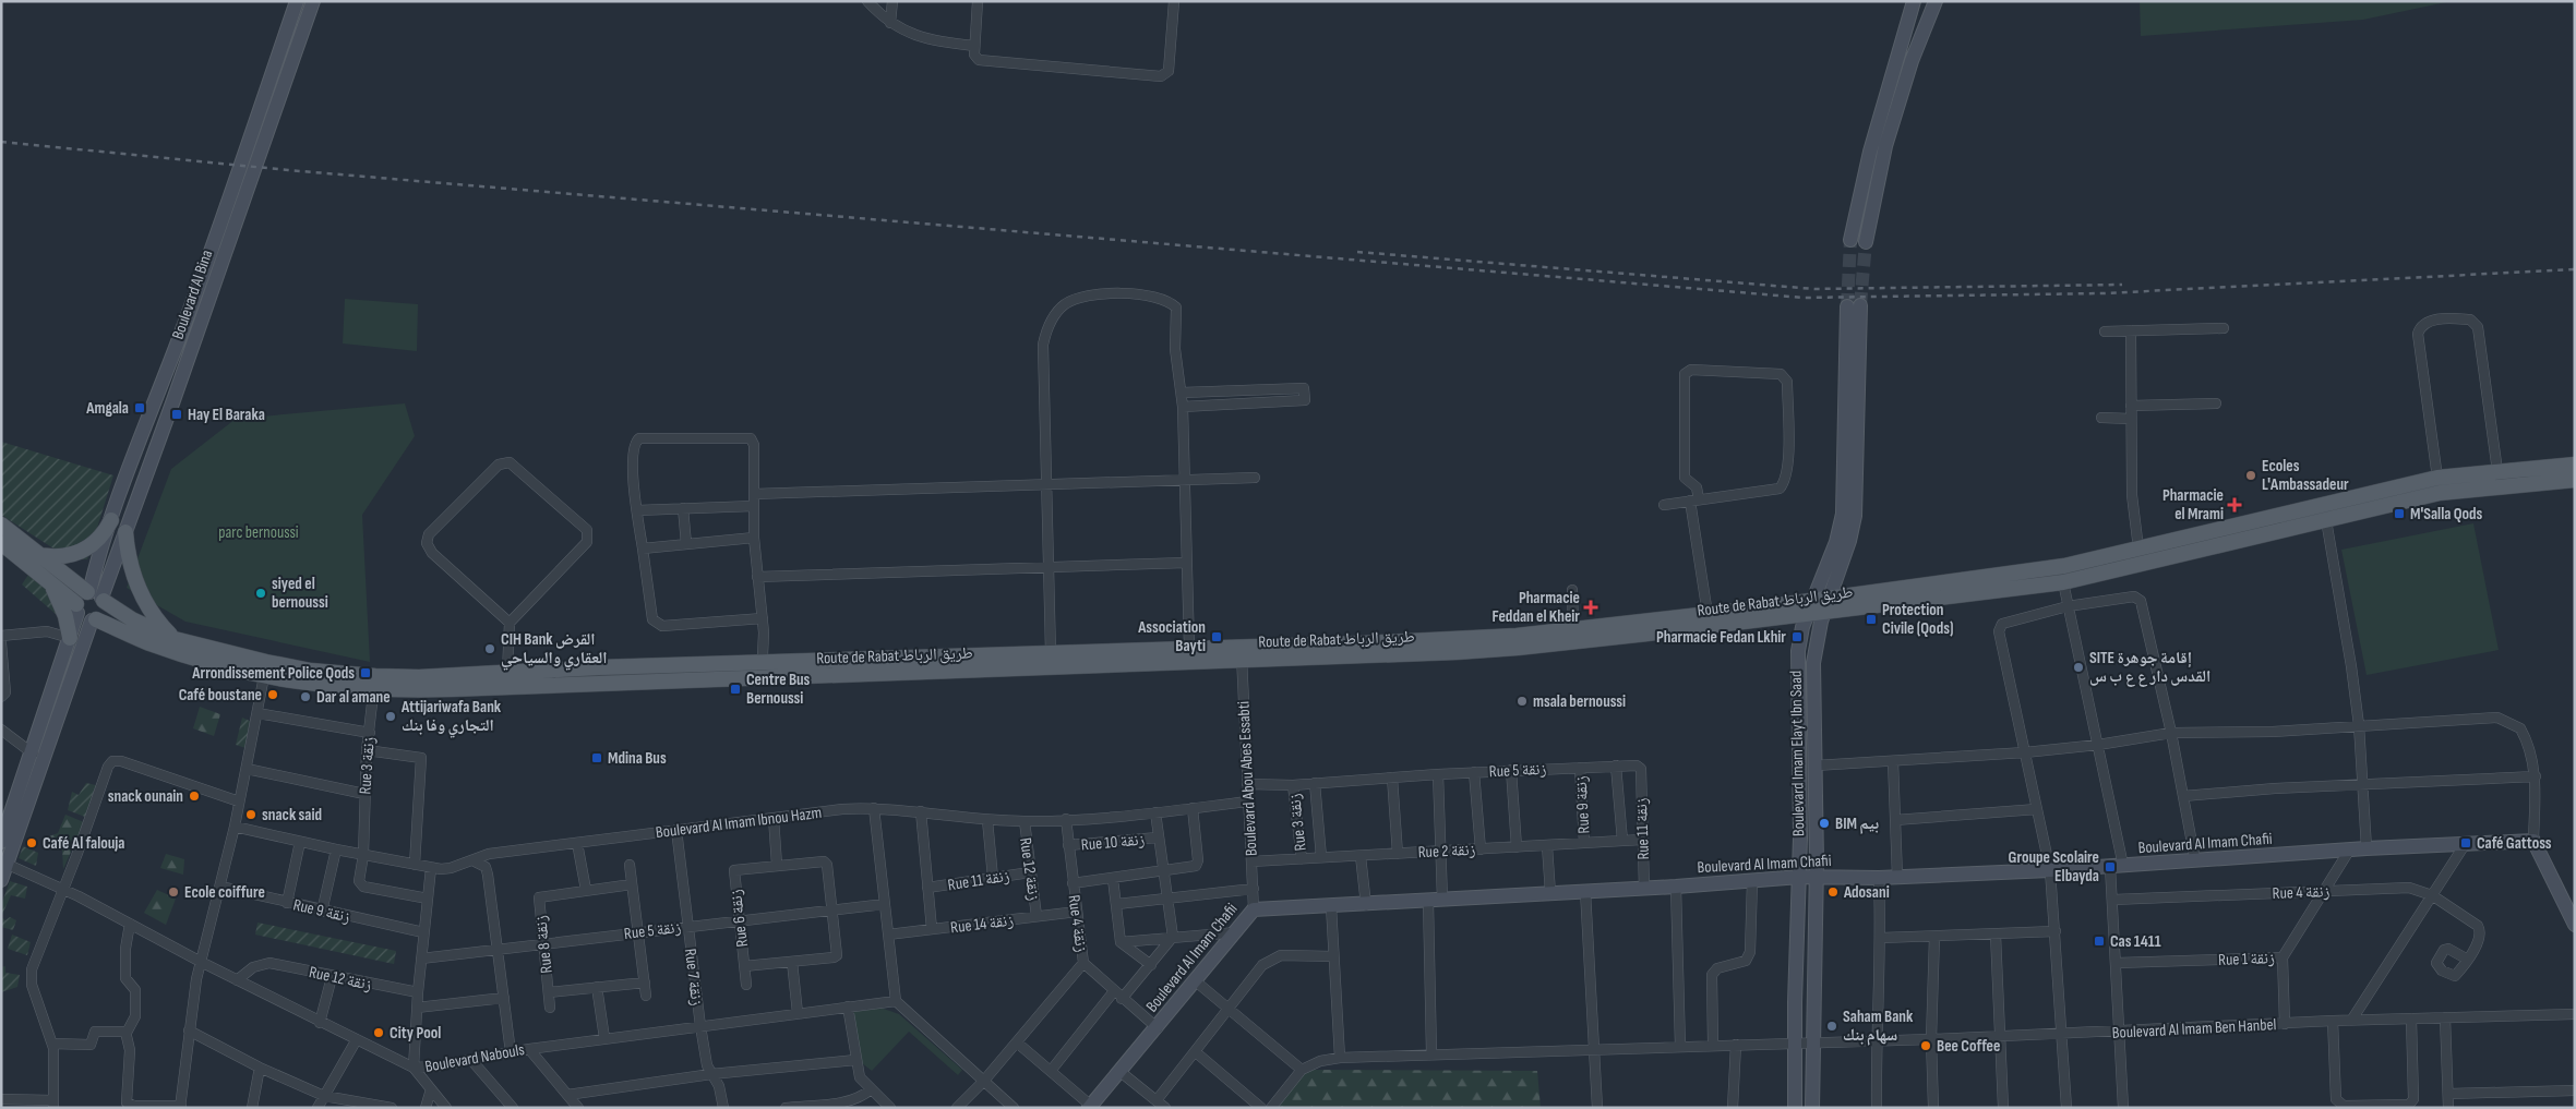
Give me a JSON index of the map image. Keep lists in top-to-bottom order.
{
  "streets": {
    "main road": ["Route de Rabat طريق الرباط"],
    "street": [
      "Boulevard Al Bina",
      "Boulevard Imam Elayt Ibn Saad",
      "Rue 3 زنقة",
      "Rue 5 زنقة",
      "Boulevard Abou Abes Essabti",
      "Rue 9 زنقة",
      "Boulevard Al Imam Ibnou Hazm",
      "Rue 11 زنقة",
      "Rue 10 زنقة",
      "Boulevard Al Imam Chafii",
      "Rue 2 زنقة",
      "Rue 12 زنقة",
      "Rue 4 زنقة",
      "Rue 6 زنقة",
      "Rue 14 زنقة",
      "Rue 8 زنقة",
      "Rue 1 زنقة",
      "Rue 7 زنقة",
      "Boulevard Al Imam Ben Hanbel",
      "Boulevard Nabouls"
    ]
  },
  "crossings": [
    ["Boulevard Al Bina", "Route de Rabat طريق الرباط"],
    ["Route de Rabat طريق الرباط", "Boulevard Imam Elayt Ibn Saad"],
    ["Route de Rabat طريق الرباط", "Rue 3 زنقة"],
    ["Route de Rabat طريق الرباط", "Boulevard Abou Abes Essabti"],
    ["Boulevard Imam Elayt Ibn Saad", "Boulevard Al Imam Chafii"],
    ["Boulevard Imam Elayt Ibn Saad", "Boulevard Al Imam Ben Hanbel"],
    ["Rue 3 زنقة", "Rue 5 زنقة"],
    ["Rue 3 زنقة", "Boulevard Al Imam Ibnou Hazm"],
    ["Rue 3 زنقة", "Rue 2 زنقة"],
    ["Rue 5 زنقة", "Boulevard Abou Abes Essabti"],
    ["Rue 5 زنقة", "Rue 9 زنقة"],
    ["Rue 5 زنقة", "Rue 11 زنقة"],
    ["Rue 5 زنقة", "Rue 6 زنقة"],
    ["Rue 5 زنقة", "Rue 8 زنقة"],
    ["Rue 5 زنقة", "Rue 7 زنقة"],
    ["Boulevard Abou Abes Essabti", "Boulevard Al Imam Ibnou Hazm"],
    ["Boulevard Abou Abes Essabti", "Boulevard Al Imam Chafii"],
    ["Boulevard Abou Abes Essabti", "Rue 2 زنقة"],
    ["Rue 9 زنقة", "Rue 2 زنقة"],
    ["Boulevard Al Imam Ibnou Hazm", "Rue 12 زنقة"],
    ["Boulevard Al Imam Ibnou Hazm", "Rue 4 زنقة"],
    ["Boulevard Al Imam Ibnou Hazm", "Rue 7 زنقة"],
    ["Rue 11 زنقة", "Boulevard Al Imam Chafii"],
    ["Rue 11 زنقة", "Rue 2 زنقة"],
    ["Rue 11 زنقة", "Rue 12 زنقة"],
    ["Rue 10 زنقة", "Rue 4 زنقة"],
    ["Boulevard Al Imam Chafii", "Rue 4 زنقة"],
    ["Boulevard Al Imam Chafii", "Rue 1 زنقة"],
    ["Rue 12 زنقة", "Rue 14 زنقة"],
    ["Rue 12 زنقة", "Boulevard Nabouls"],
    ["Rue 4 زنقة", "Rue 14 زنقة"],
    ["Rue 4 زنقة", "Rue 1 زنقة"],
    ["Rue 7 زنقة", "Boulevard Nabouls"]
  ],
  "parks": ["parc bernoussi"],
  "places": {
    "transit": [
      "Amgala",
      "Hay El Baraka",
      "M'Salla Qods",
      "Protection Civile (Qods)",
      "Association Bayti",
      "Pharmacie Fedan Lkhir",
      "Arrondissement Police Qods",
      "Centre Bus Bernoussi",
      "Mdina Bus",
      "Café Gattoss",
      "Groupe Scolaire Elbayda",
      "Cas 1411"
    ],
    "other": [
      "Ecoles L'Ambassadeur",
      "siyed el bernoussi",
      "CIH Bank القرض العقاري والسياحي",
      "SITE إقامة جوهرة القدس دار ع ع ب س",
      "Café boustane",
      "Dar al amane",
      "msala bernoussi",
      "Attijariwafa Bank التجاري وفا بنك",
      "snack ounain",
      "snack said",
      "BIM بيم",
      "Café Al falouja",
      "Ecole coiffure",
      "Adosani",
      "Saham Bank سهام بنك",
      "City Pool",
      "Bee Coffee"
    ],
    "health": ["Pharmacie el Mrami", "Pharmacie Feddan el Kheir"]
  }
}
